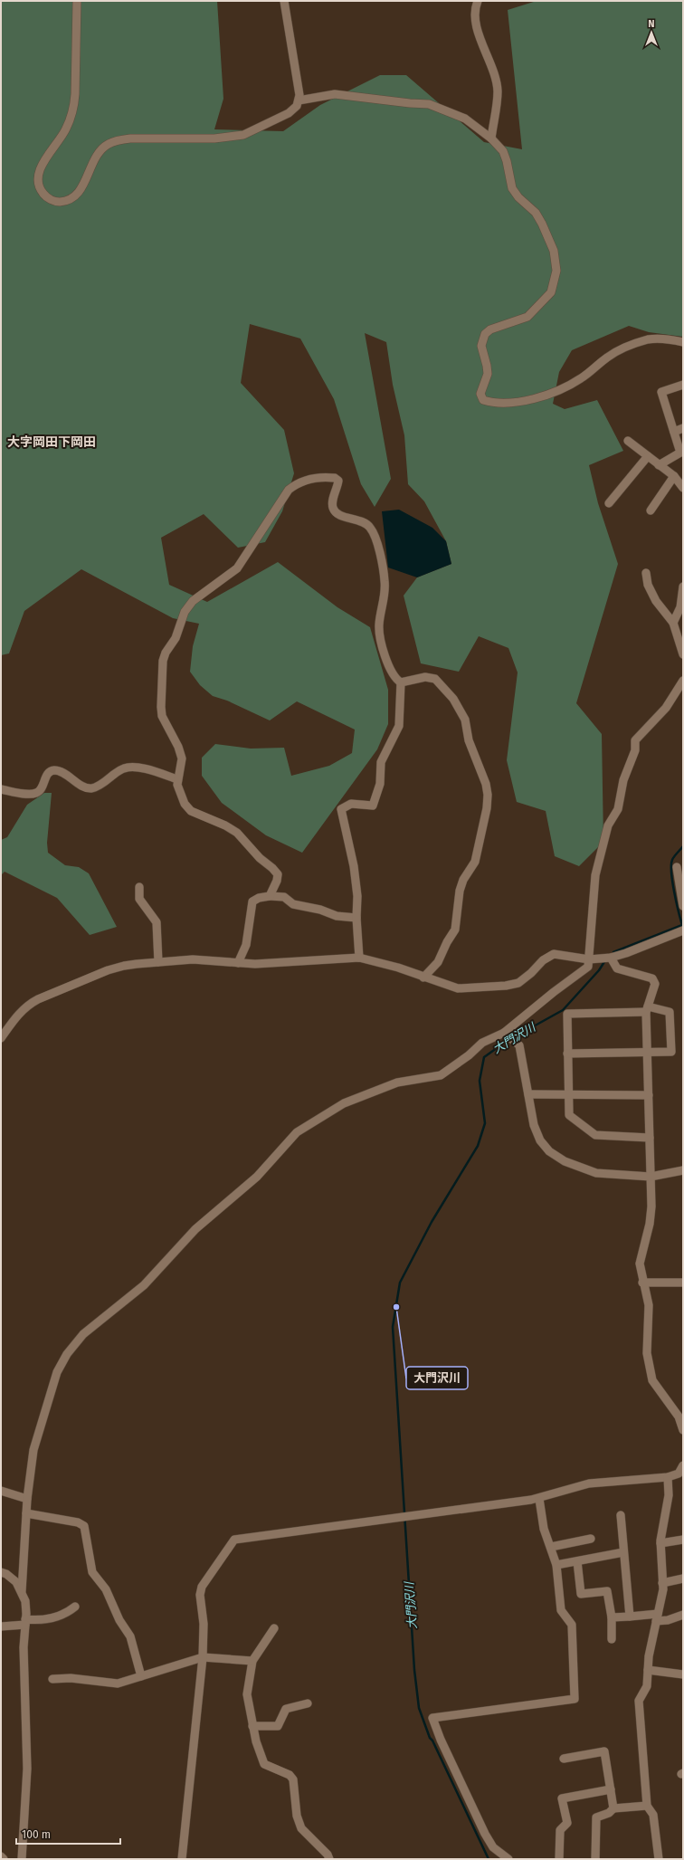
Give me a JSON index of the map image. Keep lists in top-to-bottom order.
{
  "districts": ["大字岡田下岡田"],
  "water": ["大門沢川"],
  "places": ["大門沢川"],
  "scale_bar": "100 m",
  "north": "top"
}
